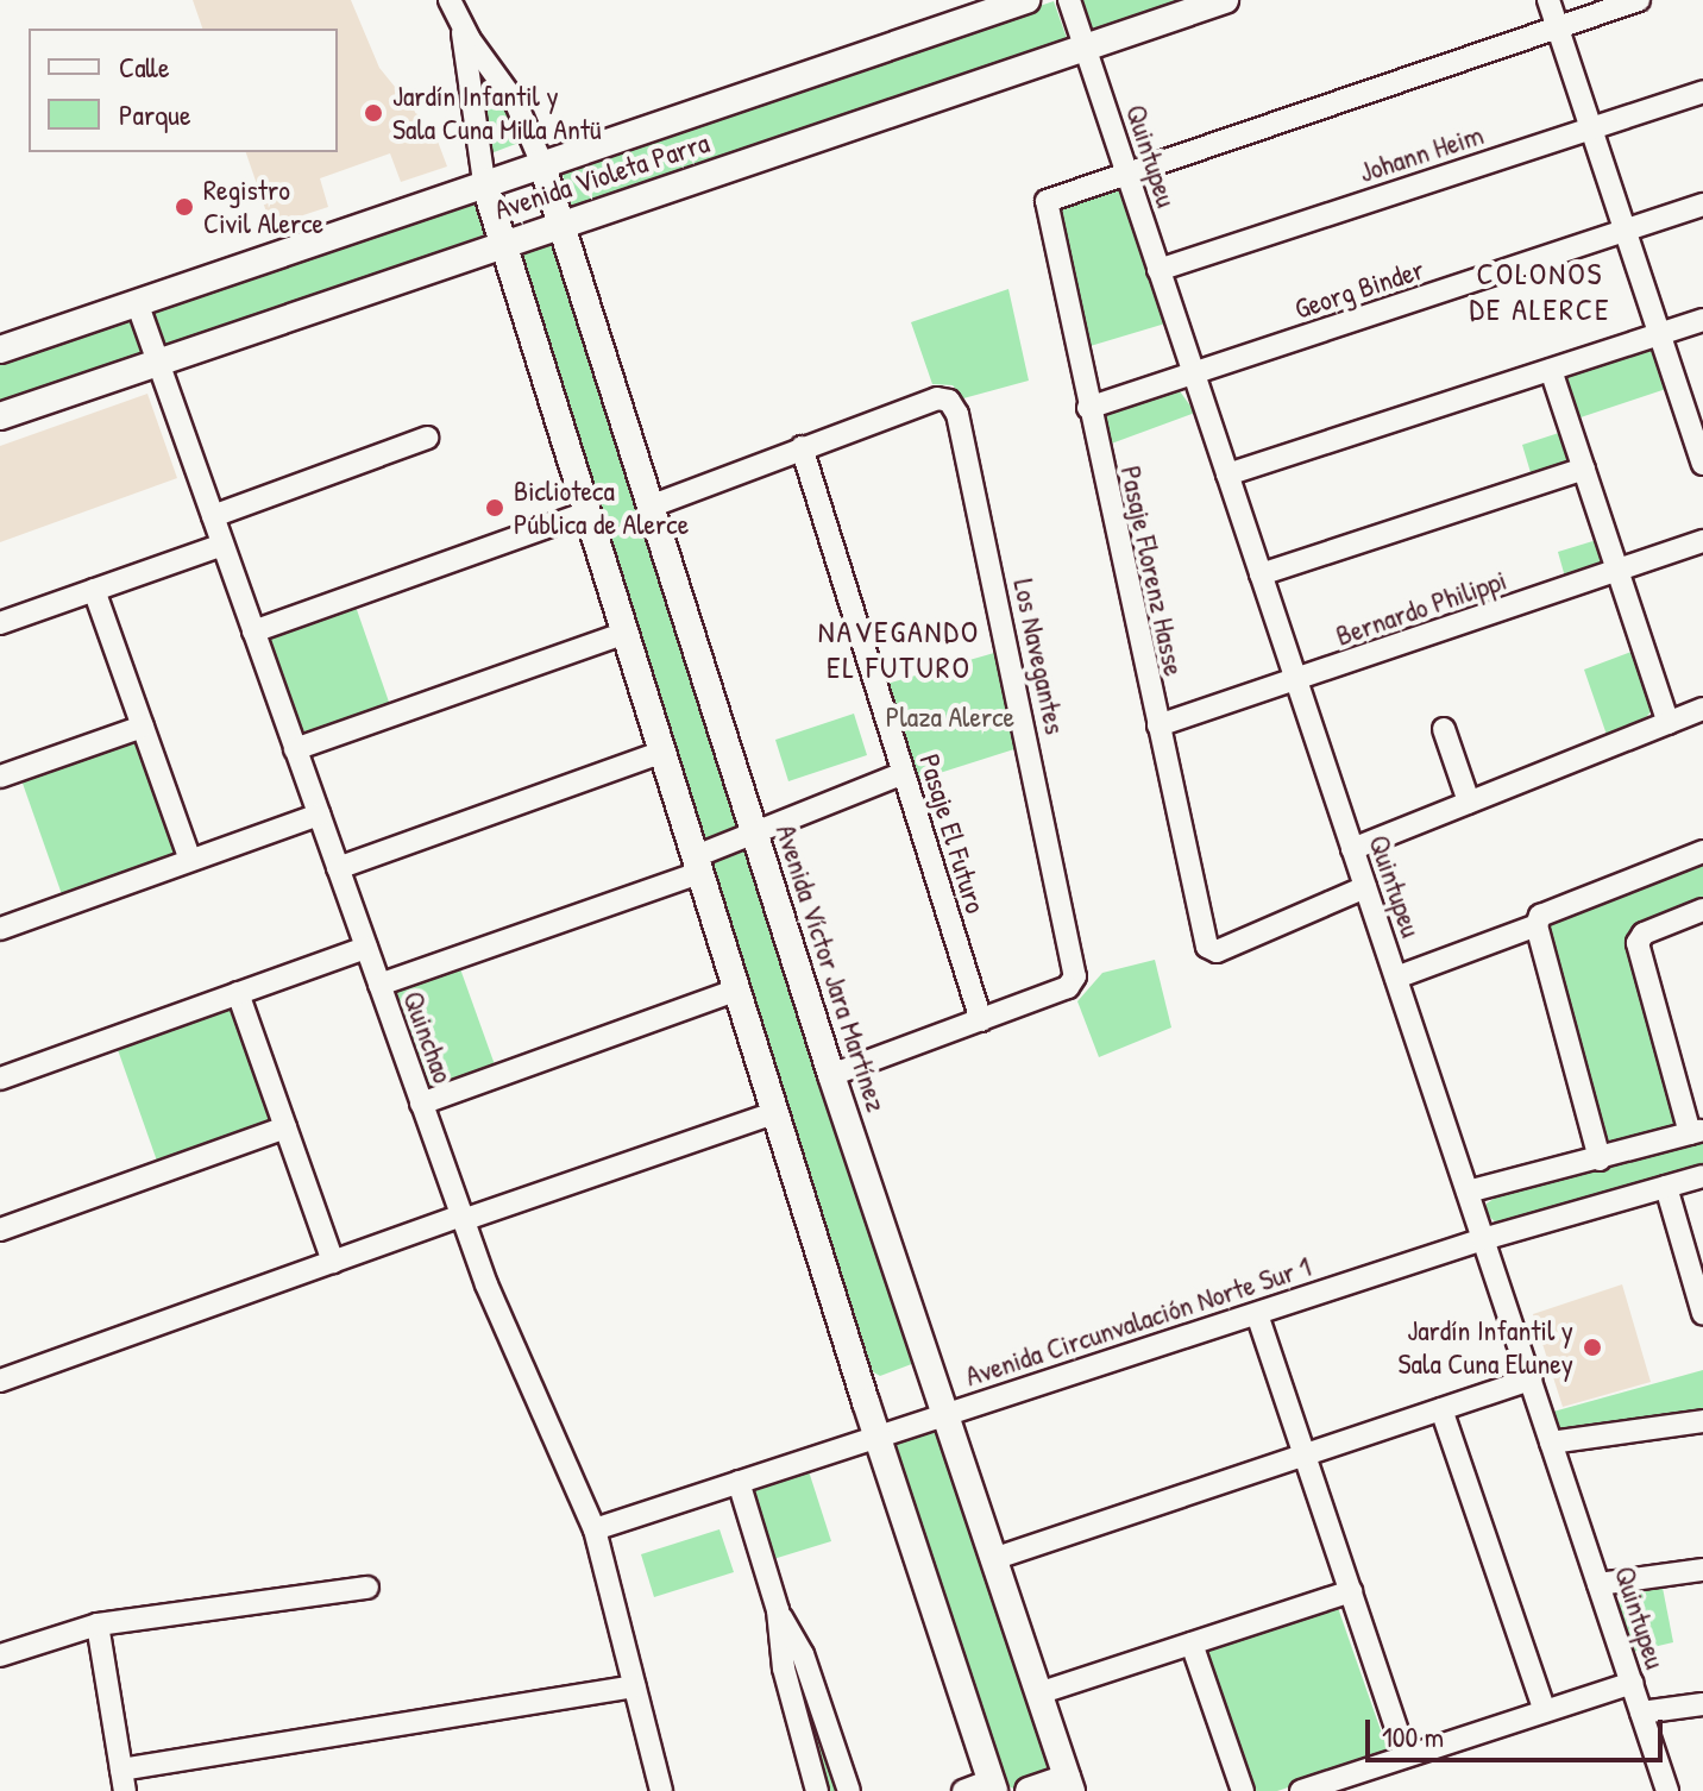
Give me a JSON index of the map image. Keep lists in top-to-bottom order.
{
  "streets": {
    "main road": ["Avenida Violeta Parra", "Avenida Víctor Jara Martínez"],
    "street": [
      "Johann Heim",
      "Quintupeu",
      "Georg Binder",
      "Pasaje Florenz Hasse",
      "Bernardo Philippi",
      "Los Navegantes",
      "Pasaje El Futuro",
      "Quinchao",
      "Avenida Circunvalación Norte Sur 1"
    ]
  },
  "crossings": [
    ["Johann Heim", "Quintupeu"],
    ["Quintupeu", "Avenida Violeta Parra"],
    ["Quintupeu", "Georg Binder"],
    ["Quintupeu", "Pasaje Florenz Hasse"],
    ["Quintupeu", "Bernardo Philippi"],
    ["Quintupeu", "Avenida Circunvalación Norte Sur 1"],
    ["Avenida Violeta Parra", "Avenida Víctor Jara Martínez"],
    ["Avenida Violeta Parra", "Quinchao"],
    ["Georg Binder", "Pasaje Florenz Hasse"],
    ["Pasaje Florenz Hasse", "Bernardo Philippi"],
    ["Los Navegantes", "Pasaje El Futuro"],
    ["Los Navegantes", "Avenida Víctor Jara Martínez"],
    ["Avenida Víctor Jara Martínez", "Avenida Circunvalación Norte Sur 1"],
    ["Quinchao", "Avenida Circunvalación Norte Sur 1"]
  ],
  "districts": ["COLONOS DE ALERCE", "NAVEGANDO EL FUTURO"],
  "parks": ["Plaza Alerce"],
  "places": [
    "Jardín Infantil y Sala Cuna Milla Antü",
    "Registro Civil Alerce",
    "Biclioteca Pública de Alerce",
    "Jardín Infantil y Sala Cuna Eluney"
  ],
  "legend": ["Calle", "Parque"],
  "scale_bar": "100 m"
}
